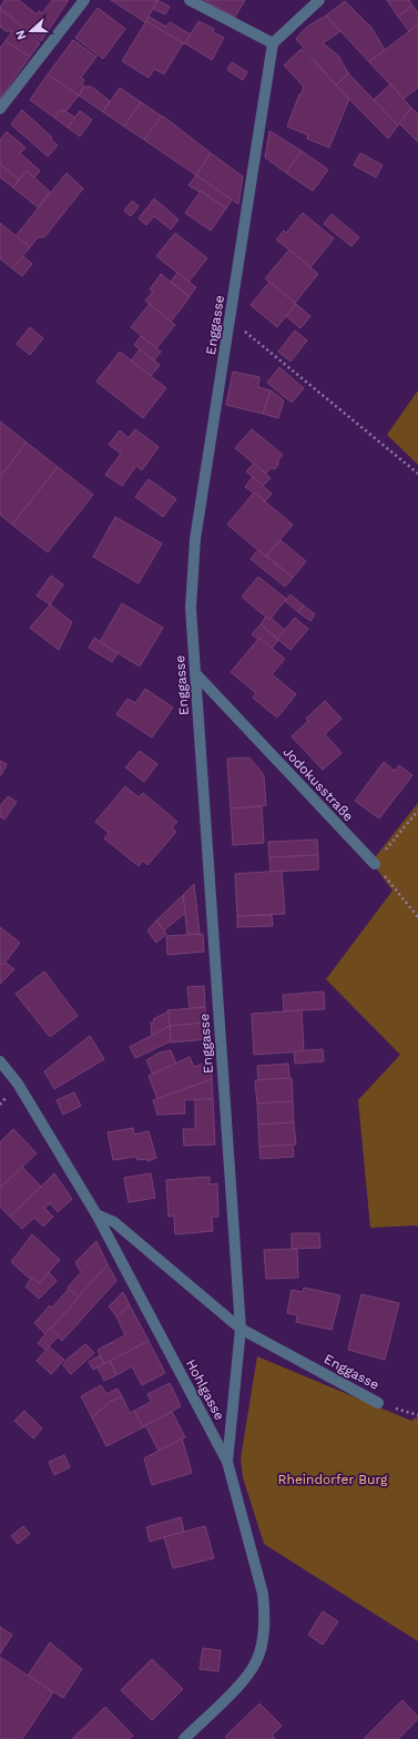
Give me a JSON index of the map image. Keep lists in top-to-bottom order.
{
  "streets": {
    "street": ["Enggasse", "Jodokusstraße", "Hohlgasse"]
  },
  "crossings": [
    ["Enggasse", "Jodokusstraße"],
    ["Enggasse", "Hohlgasse"]
  ],
  "parks": ["Rheindorfer Burg"],
  "north": "left"
}
